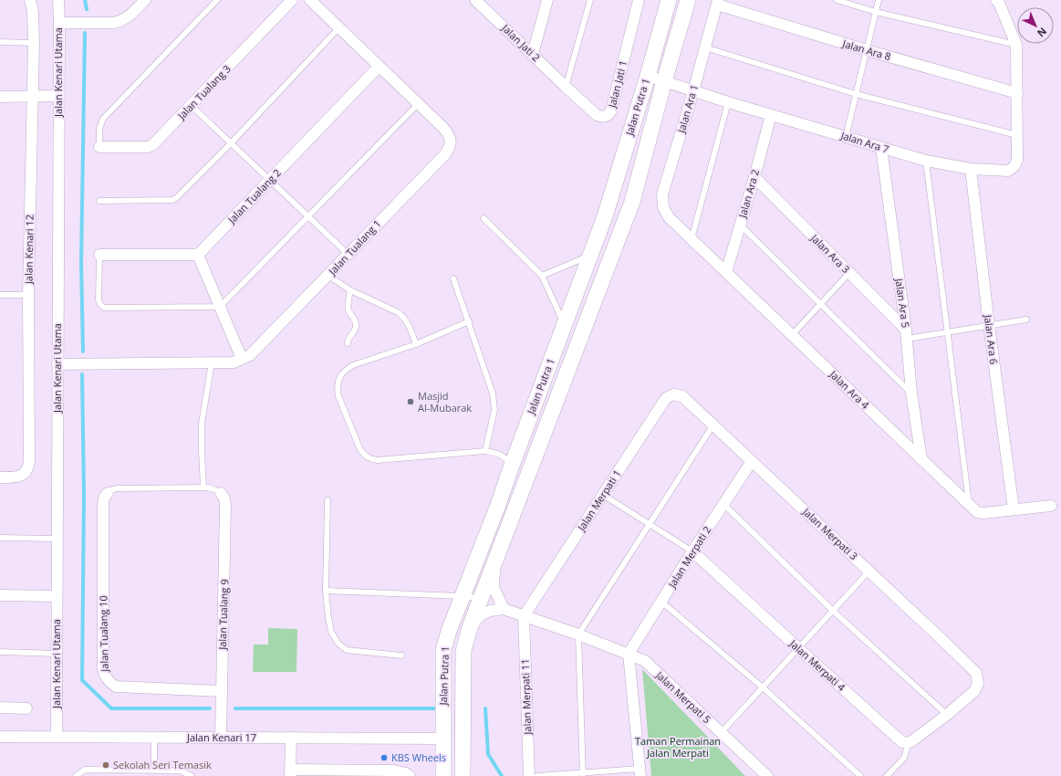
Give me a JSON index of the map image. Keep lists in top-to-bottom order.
{
  "streets": {
    "main road": ["Jalan Putra 1"],
    "street": [
      "Jalan Jati 2",
      "Jalan Ara 8",
      "Jalan Kenari Utama",
      "Jalan Jati 1",
      "Jalan Tualang 3",
      "Jalan Ara 1",
      "Jalan Ara 7",
      "Jalan Ara 2",
      "Jalan Tualang 2",
      "Jalan Tualang 1",
      "Jalan Kenari 12",
      "Jalan Ara 3",
      "Jalan Ara 5",
      "Jalan Ara 6",
      "Jalan Ara 4",
      "Jalan Merpati 1",
      "Jalan Merpati 3",
      "Jalan Merpati 2",
      "Jalan Tualang 9",
      "Jalan Tualang 10",
      "Jalan Merpati 4",
      "Jalan Merpati 11",
      "Jalan Merpati 5",
      "Jalan Kenari 17"
    ]
  },
  "crossings": [
    ["Jalan Jati 2", "Jalan Jati 1"],
    ["Jalan Ara 8", "Jalan Ara 1"],
    ["Jalan Ara 8", "Jalan Ara 7"],
    ["Jalan Kenari Utama", "Jalan Tualang 1"],
    ["Jalan Kenari Utama", "Jalan Kenari 17"],
    ["Jalan Putra 1", "Jalan Ara 7"],
    ["Jalan Putra 1", "Jalan Kenari 17"],
    ["Jalan Ara 1", "Jalan Ara 7"],
    ["Jalan Ara 1", "Jalan Ara 4"],
    ["Jalan Ara 7", "Jalan Ara 2"],
    ["Jalan Ara 7", "Jalan Ara 5"],
    ["Jalan Ara 7", "Jalan Ara 6"],
    ["Jalan Ara 2", "Jalan Ara 3"],
    ["Jalan Ara 2", "Jalan Ara 4"],
    ["Jalan Tualang 2", "Jalan Tualang 1"],
    ["Jalan Ara 3", "Jalan Ara 5"],
    ["Jalan Ara 5", "Jalan Ara 4"],
    ["Jalan Ara 6", "Jalan Ara 4"],
    ["Jalan Merpati 1", "Jalan Merpati 3"],
    ["Jalan Merpati 1", "Jalan Merpati 11"],
    ["Jalan Merpati 1", "Jalan Merpati 5"],
    ["Jalan Merpati 3", "Jalan Merpati 2"],
    ["Jalan Merpati 2", "Jalan Merpati 4"],
    ["Jalan Merpati 2", "Jalan Merpati 5"],
    ["Jalan Tualang 9", "Jalan Tualang 10"],
    ["Jalan Tualang 9", "Jalan Kenari 17"],
    ["Jalan Merpati 11", "Jalan Merpati 5"]
  ],
  "parks": ["Taman Permainan Jalan Merpati"],
  "places": ["Masjid Al-Mubarak", "KBS Wheels", "Sekolah Seri Temasik"],
  "north": "bottom right"
}
